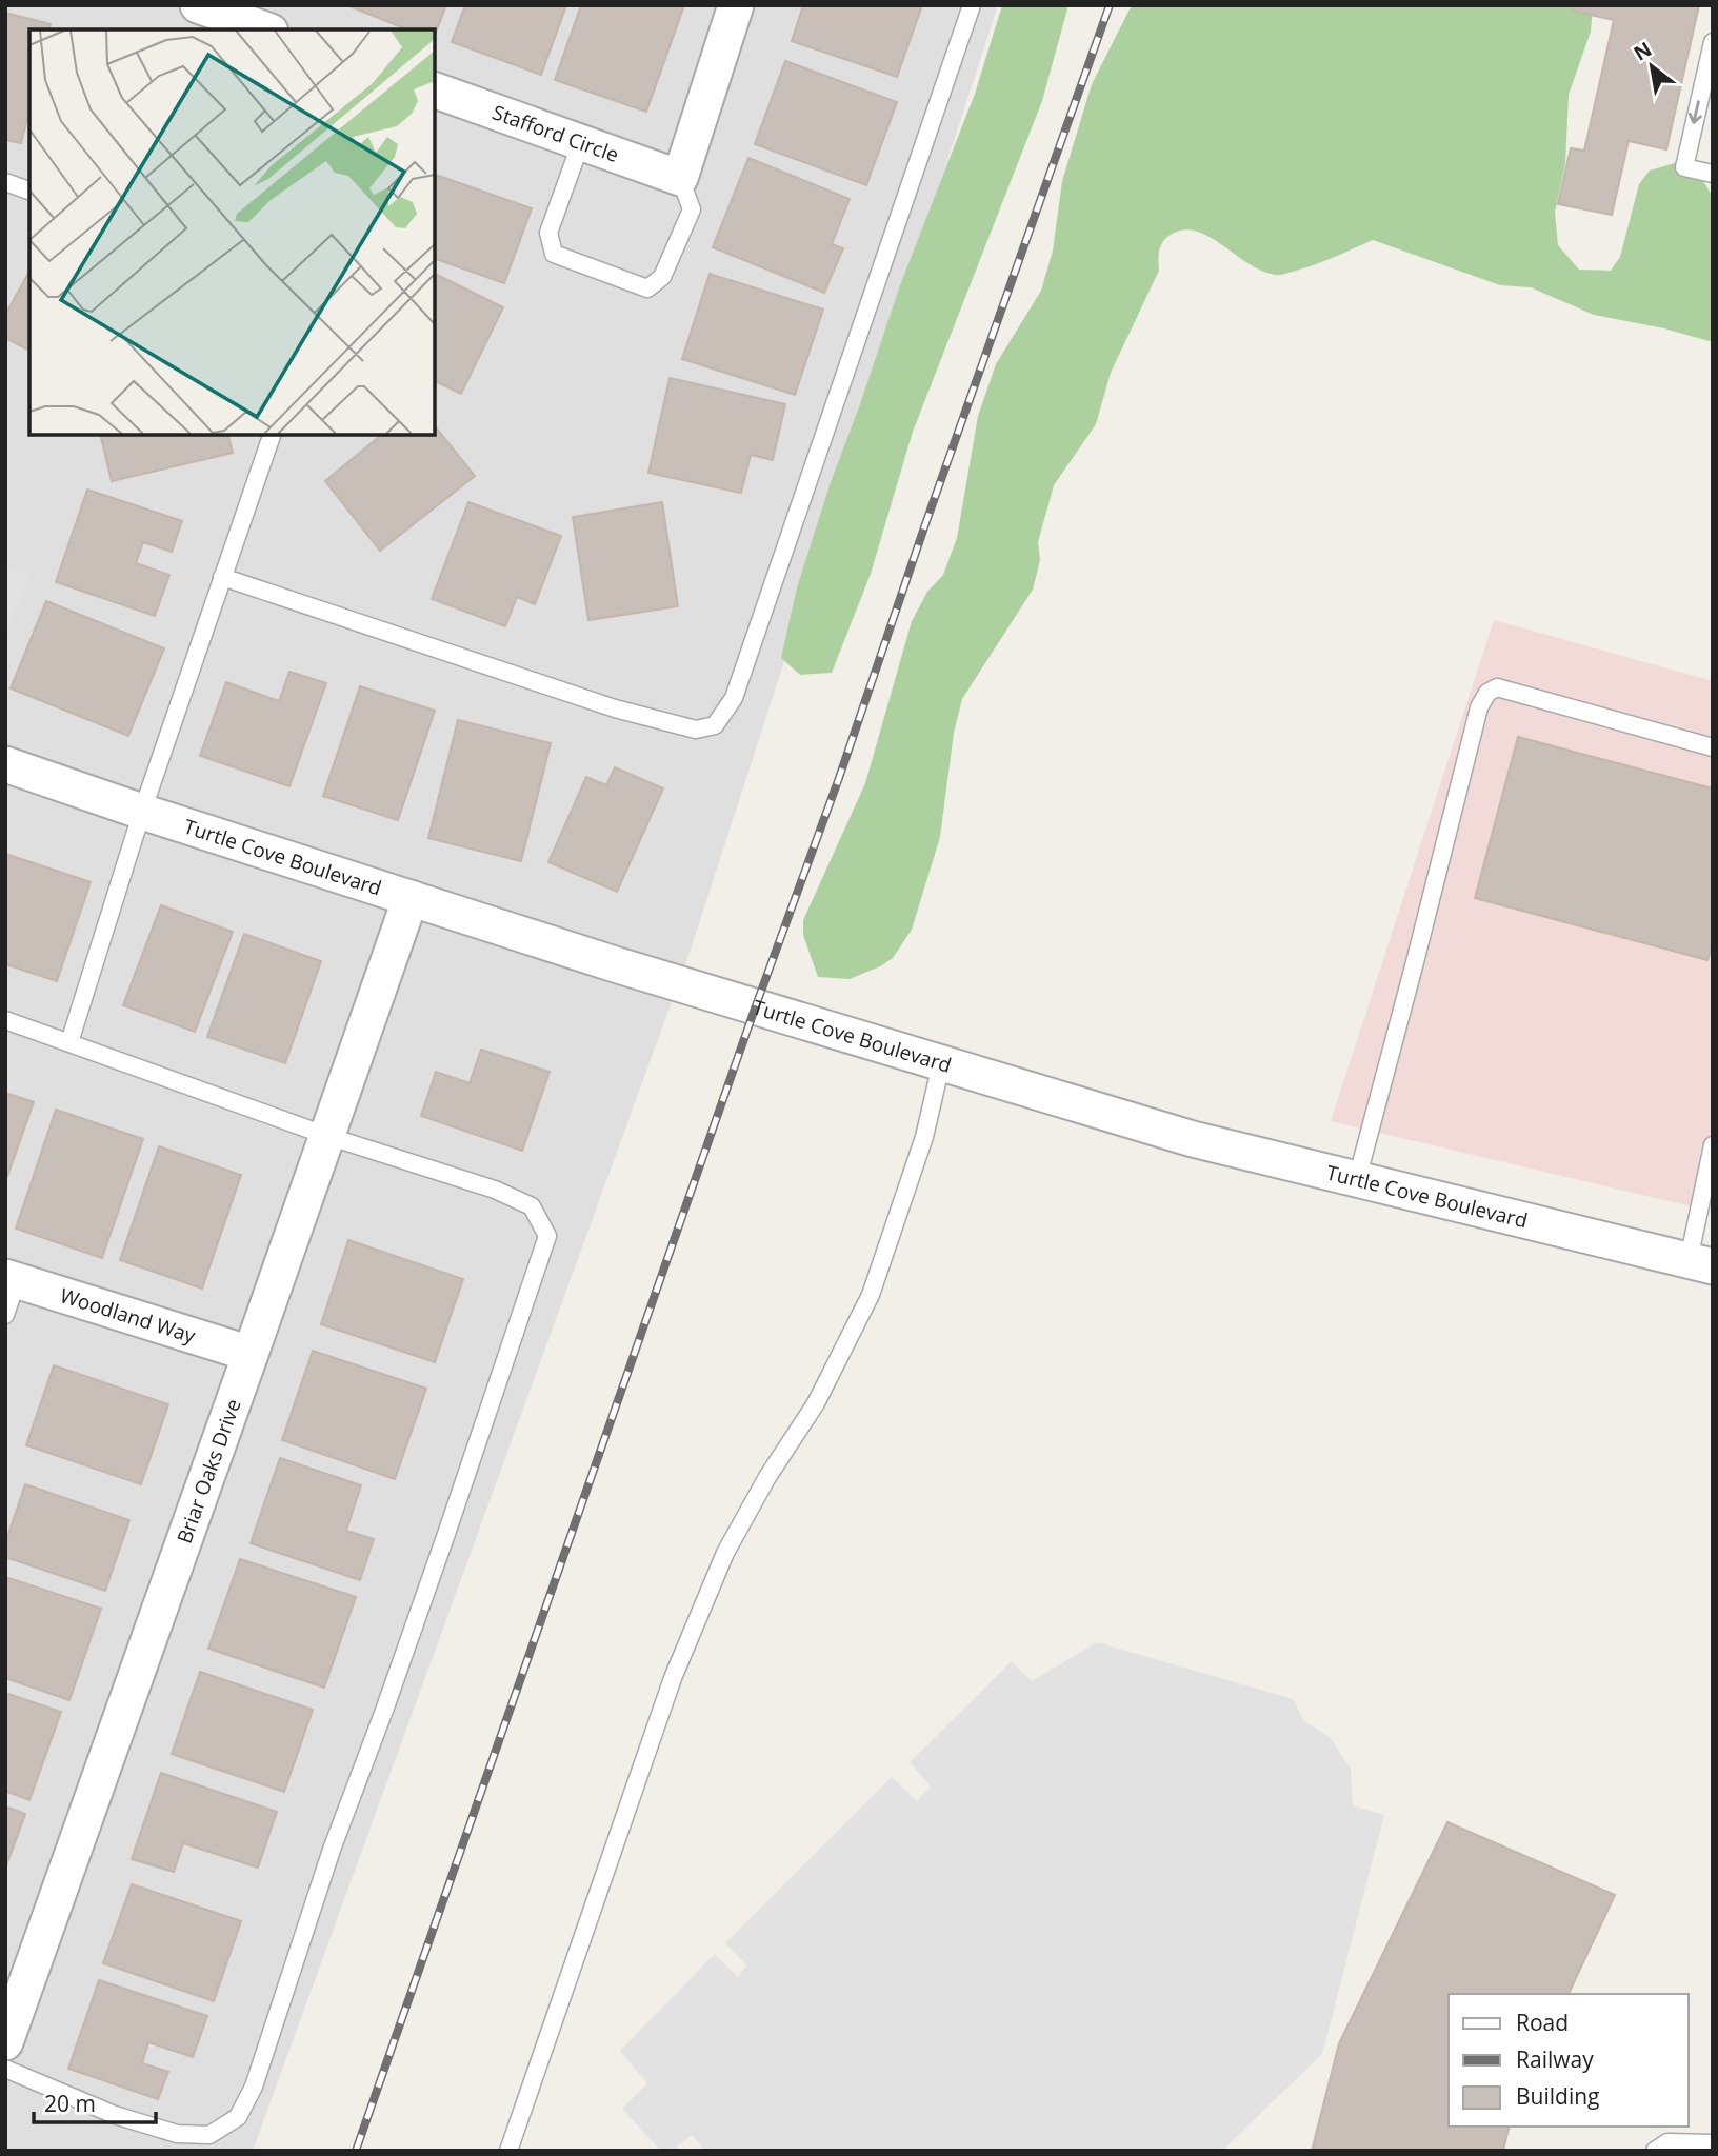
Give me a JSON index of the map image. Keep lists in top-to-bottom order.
{
  "streets": {
    "street": [
      "Stafford Circle",
      "Turtle Cove Boulevard",
      "Woodland Way",
      "Briar Oaks Drive"
    ]
  },
  "crossings": [
    ["Turtle Cove Boulevard", "Briar Oaks Drive"],
    ["Woodland Way", "Briar Oaks Drive"]
  ],
  "legend": ["Road", "Railway", "Building"],
  "scale_bar": "20 m",
  "north": "top left"
}
